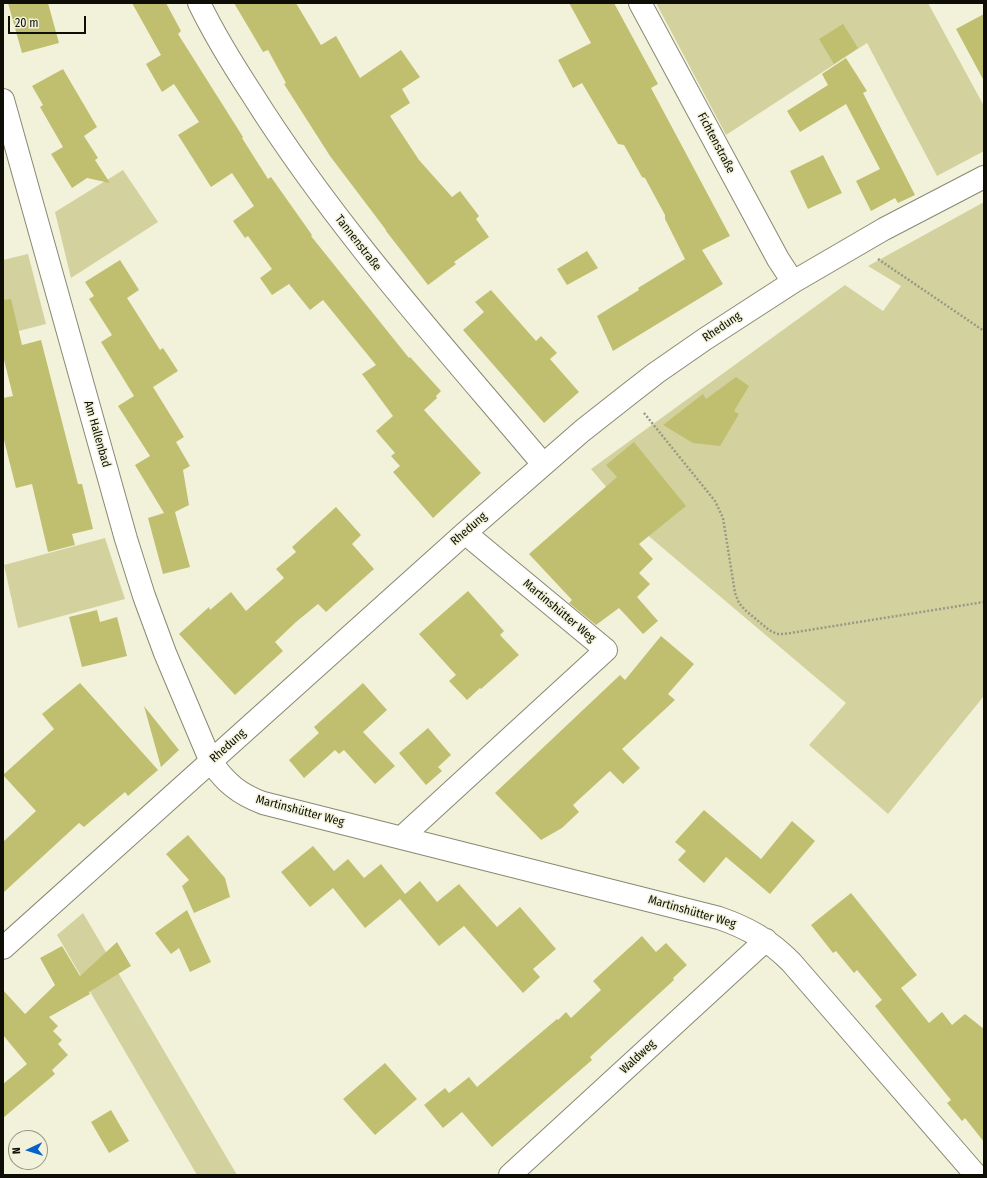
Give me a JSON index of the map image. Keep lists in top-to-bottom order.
{
  "streets": {
    "street": [
      "Fichtenstraße",
      "Tannenstraße",
      "Rhedung",
      "Am Hallenbad",
      "Martinshütter Weg",
      "Waldweg"
    ]
  },
  "crossings": [
    ["Fichtenstraße", "Rhedung"],
    ["Tannenstraße", "Rhedung"],
    ["Rhedung", "Am Hallenbad"],
    ["Rhedung", "Martinshütter Weg"],
    ["Am Hallenbad", "Martinshütter Weg"],
    ["Martinshütter Weg", "Waldweg"]
  ],
  "scale_bar": "20 m",
  "north": "left"
}
